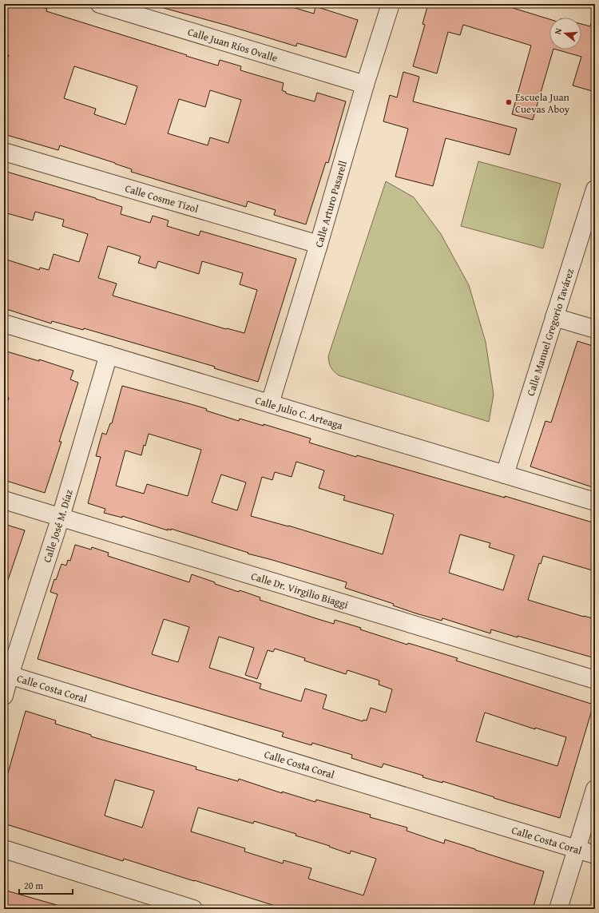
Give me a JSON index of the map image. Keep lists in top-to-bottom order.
{
  "streets": {
    "street": [
      "Calle Juan Ríos Ovalle",
      "Calle Cosme Tizol",
      "Calle Arturo Pasarell",
      "Calle Manuel Gregorio Tavárez",
      "Calle Julio C. Arteaga",
      "Calle José M. Díaz",
      "Calle Dr. Virgilio Biaggi",
      "Calle Costa Coral"
    ]
  },
  "crossings": [
    ["Calle Juan Ríos Ovalle", "Calle Arturo Pasarell"],
    ["Calle Cosme Tizol", "Calle Arturo Pasarell"],
    ["Calle Arturo Pasarell", "Calle Julio C. Arteaga"],
    ["Calle Manuel Gregorio Tavárez", "Calle Julio C. Arteaga"],
    ["Calle Julio C. Arteaga", "Calle José M. Díaz"],
    ["Calle José M. Díaz", "Calle Dr. Virgilio Biaggi"],
    ["Calle José M. Díaz", "Calle Costa Coral"]
  ],
  "places": ["Escuela Juan Cuevas Aboy"],
  "scale_bar": "20 m",
  "north": "left"
}
